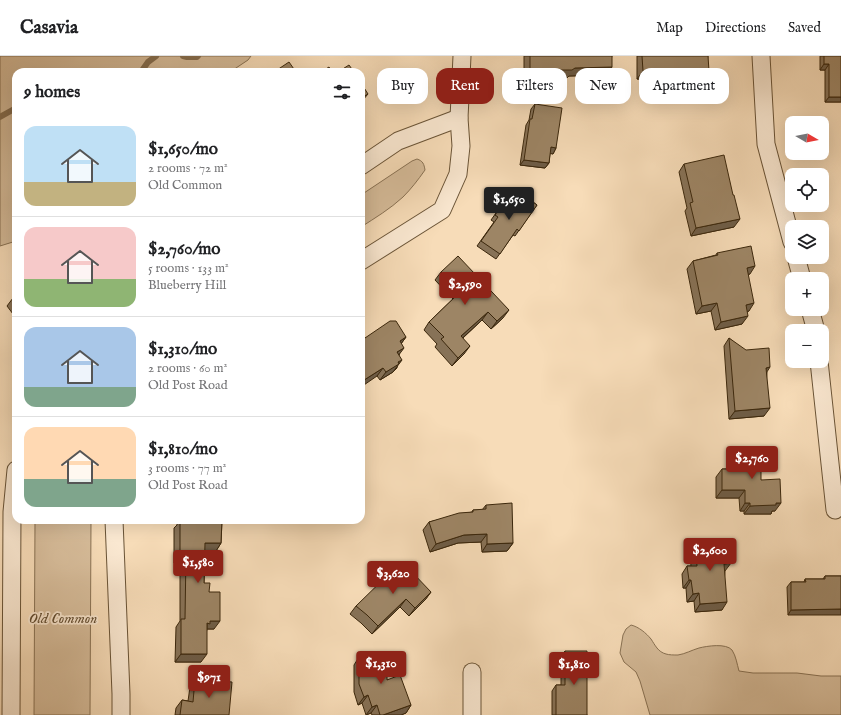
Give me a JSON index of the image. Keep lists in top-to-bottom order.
{
  "parks": ["Old Common"],
  "north": "right",
  "page": {
    "header": "Casavia",
    "nav": ["Map", "Directions", "Saved"],
    "chip": [
      "Buy",
      "Rent",
      "Filters",
      "New",
      "Apartment"
    ],
    "heading": "9 homes",
    "map_buttons": ["+", "−"],
    "list": [
      {
        "name": "$1,650/mo",
        "note": "2 rooms · 72 m² · Old Common"
      },
      {
        "name": "$2,760/mo",
        "note": "5 rooms · 133 m² · Blueberry Hill"
      },
      {
        "name": "$1,310/mo",
        "note": "2 rooms · 60 m² · Old Post Road"
      },
      {
        "name": "$1,810/mo",
        "note": "3 rooms · 77 m² · Old Post Road"
      }
    ],
    "price": [
      "$1,650",
      "$2,590",
      "$2,760",
      "$2,600",
      "$1,580",
      "$3,620",
      "$1,310",
      "$1,810",
      "$971"
    ]
  }
}
